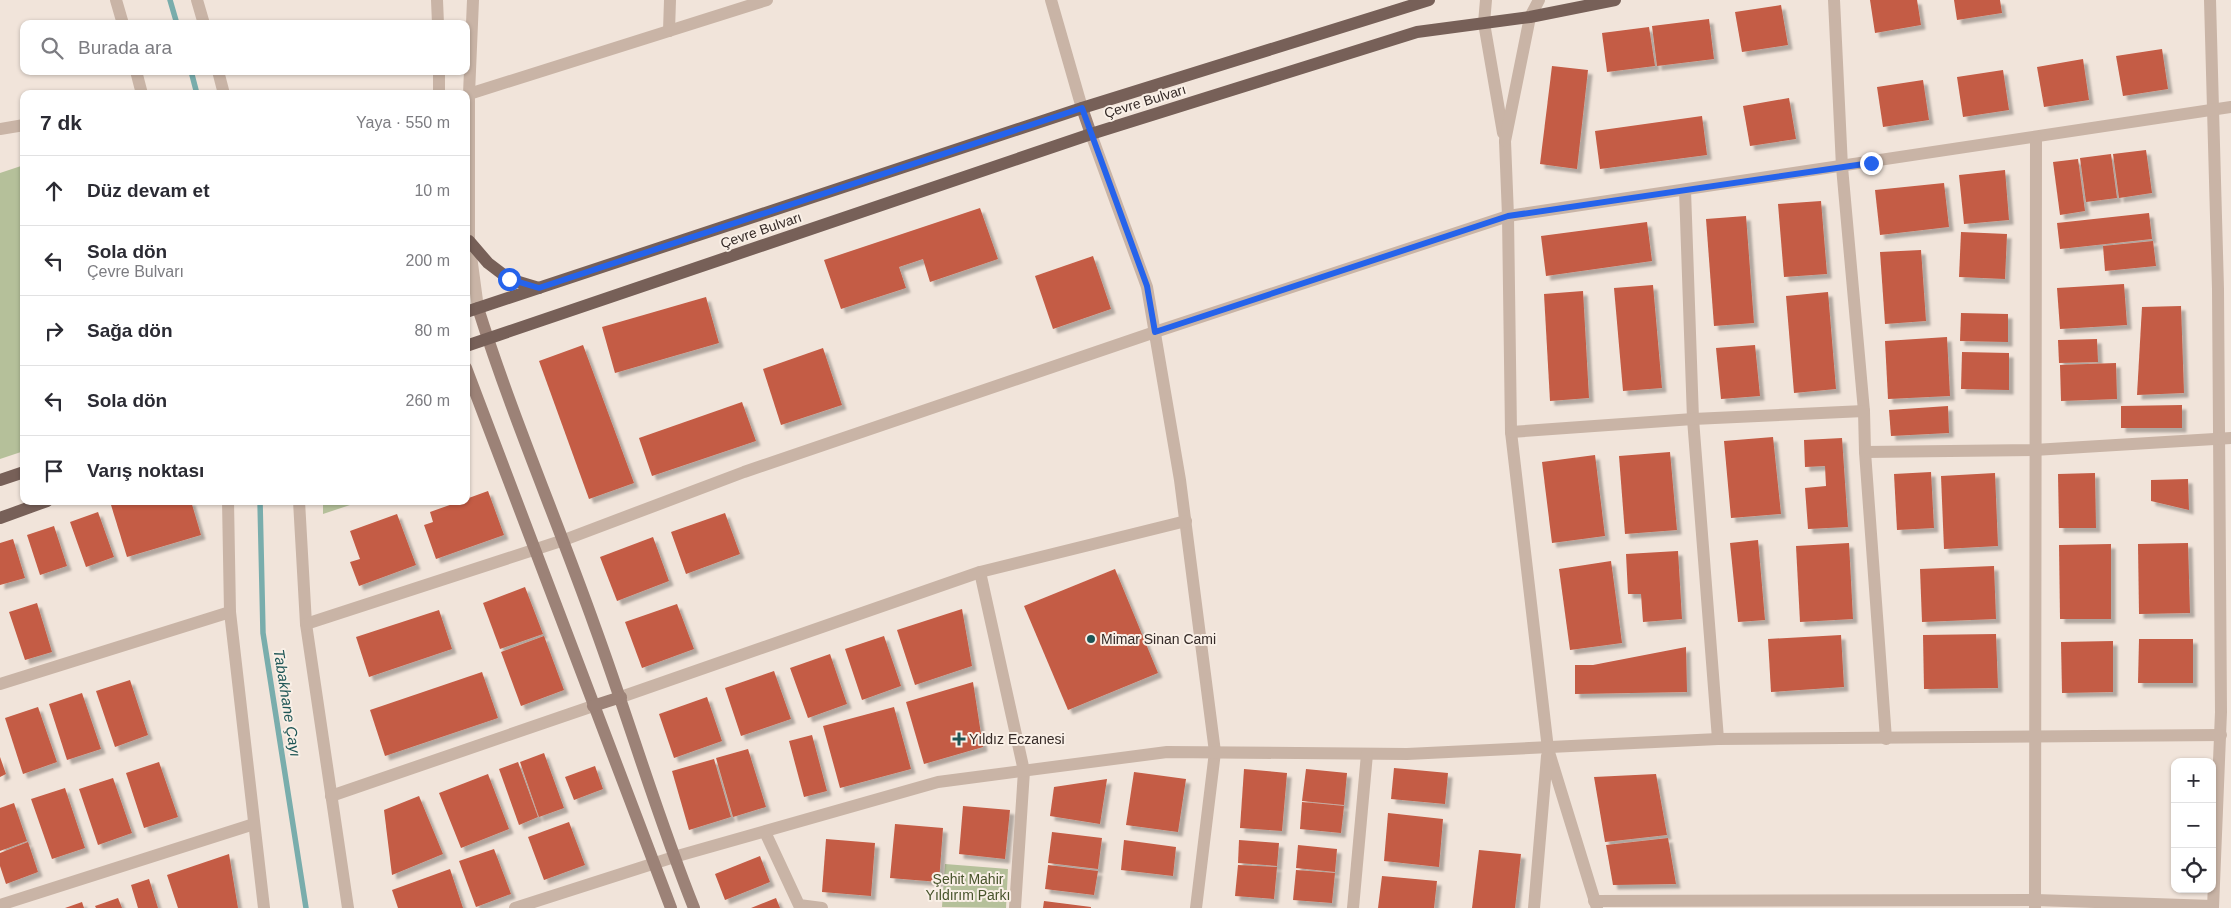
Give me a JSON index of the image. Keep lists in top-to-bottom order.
{
  "streets": {
    "main road": ["Çevre Bulvarı"]
  },
  "water": ["Tabakhane Çayı"],
  "parks": ["Şehit Mahir Yıldırım Parkı"],
  "places": {
    "other": ["Mimar Sinan Cami"],
    "health": ["Yıldız Eczanesi"]
  },
  "page": {
    "search": "Burada ara",
    "heading": ["7 dk", "Yaya · 550 m"],
    "list": [
      ["Düz devam et", "10 m"],
      ["Sola dön", "Çevre Bulvarı", "200 m"],
      ["Sağa dön", "80 m"],
      ["Sola dön", "260 m"],
      "Varış noktası"
    ],
    "map_buttons": ["+", "−"]
  }
}
